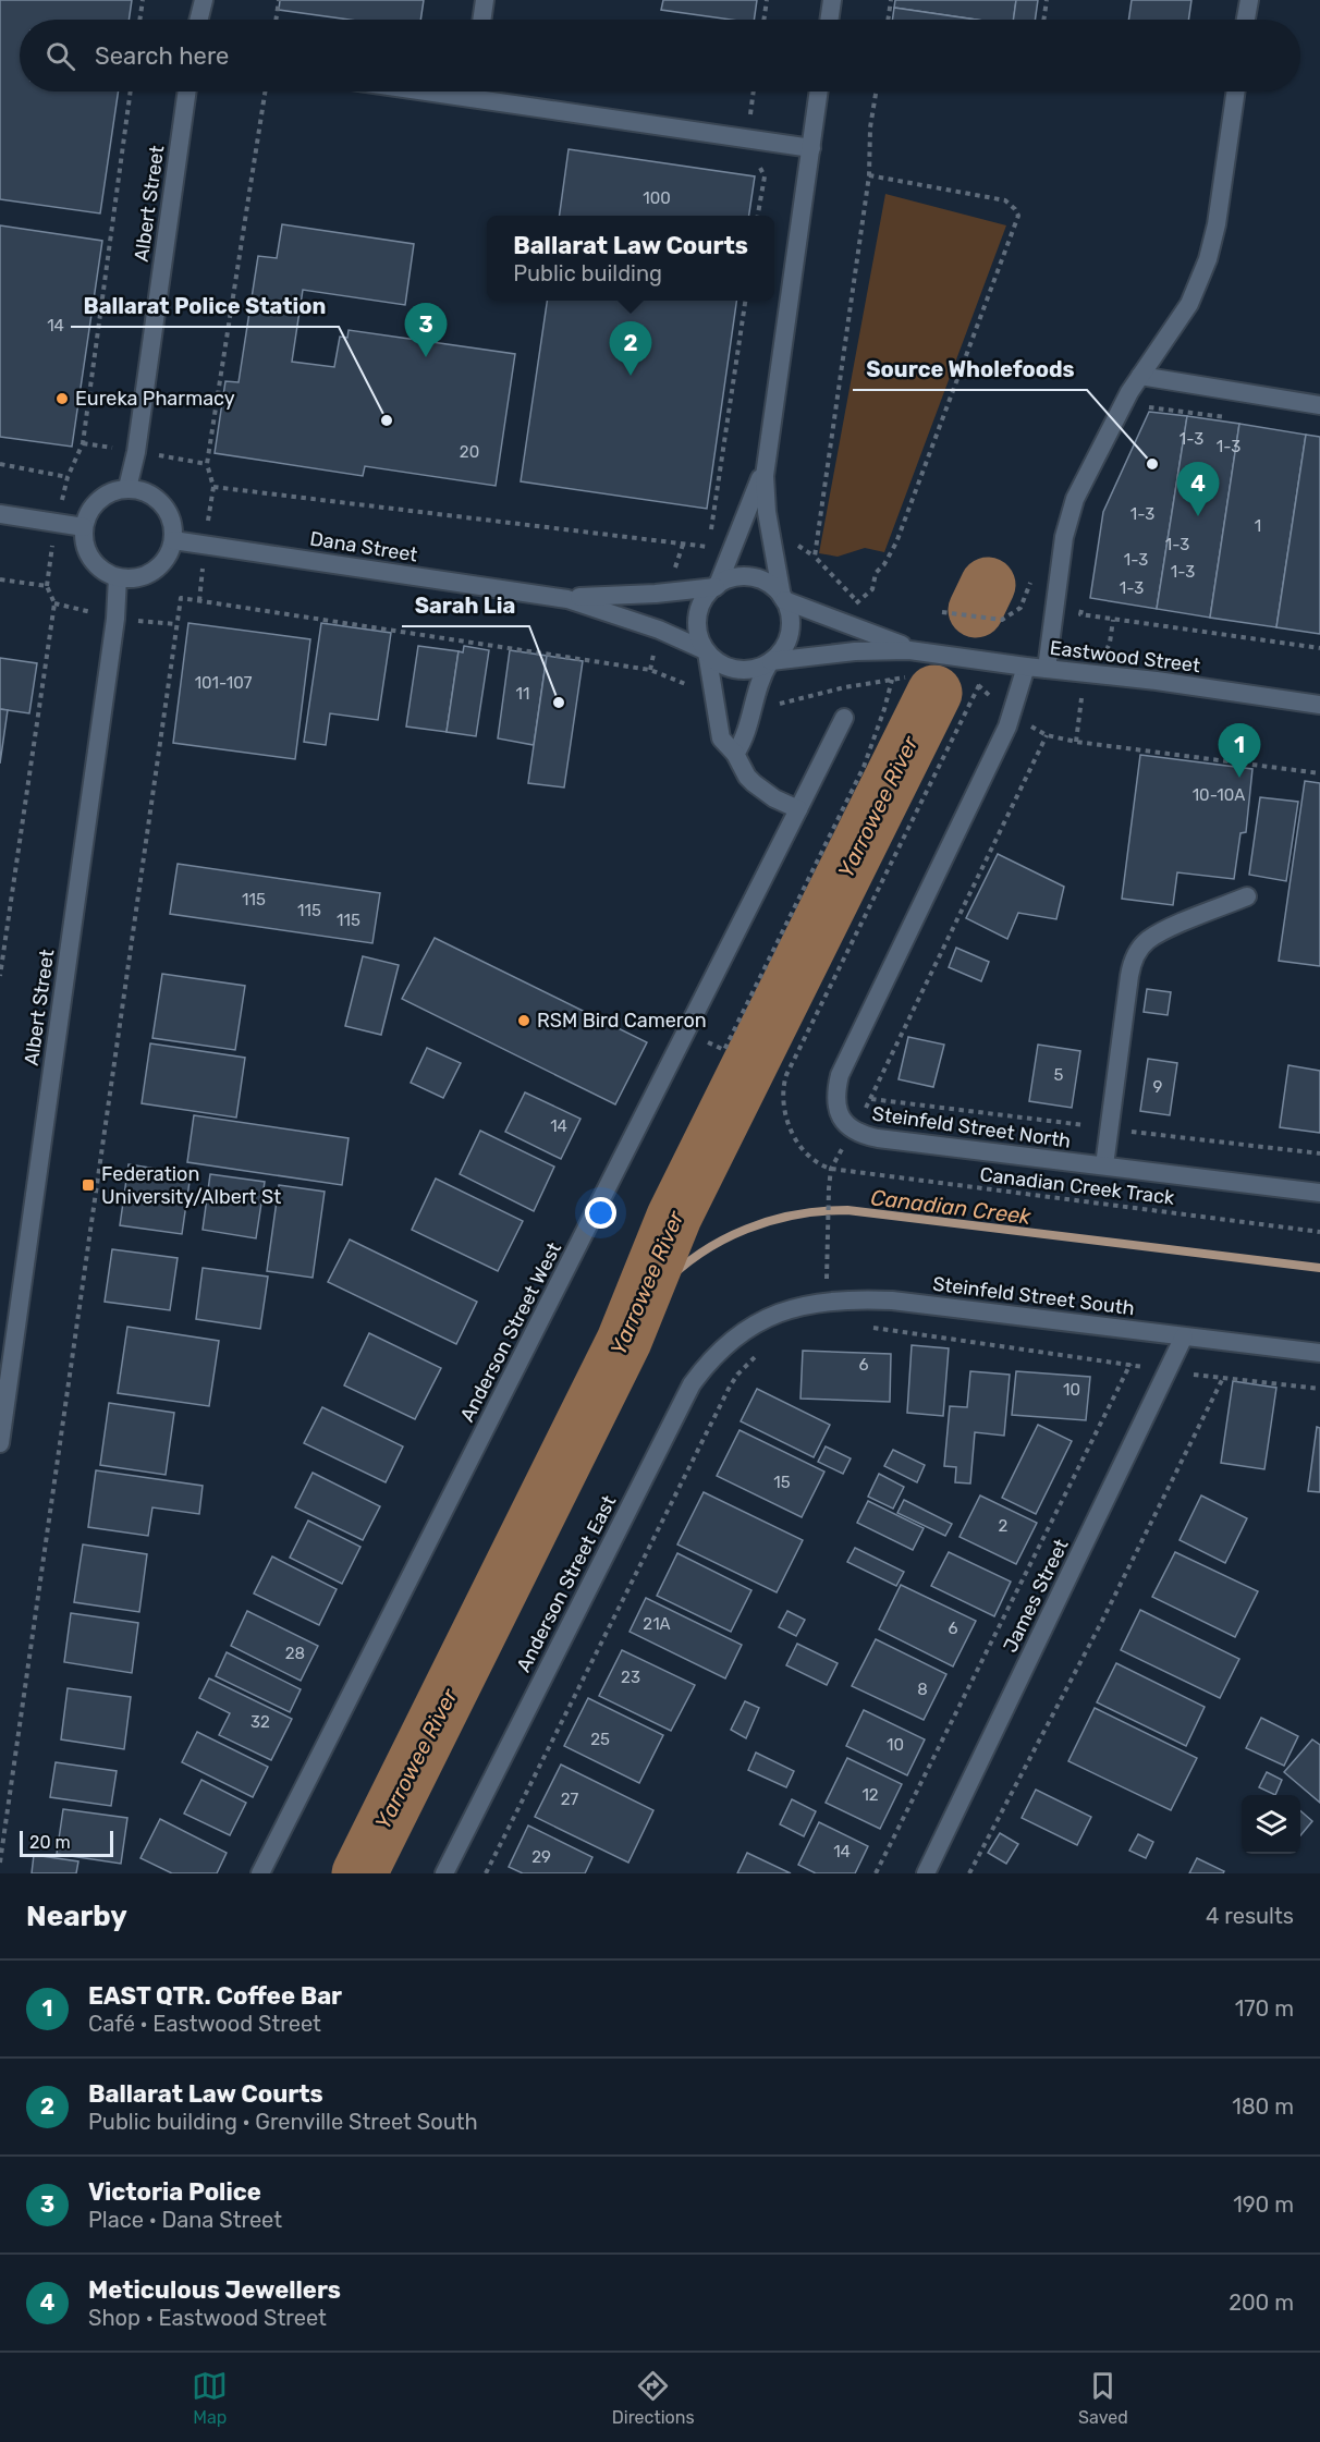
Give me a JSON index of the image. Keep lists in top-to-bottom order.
{
  "streets": {
    "street": [
      "Albert Street",
      "Dana Street",
      "Eastwood Street",
      "Steinfeld Street North",
      "Steinfeld Street South",
      "Anderson Street West",
      "Anderson Street East",
      "James Street"
    ],
    "path": ["Canadian Creek Track"]
  },
  "crossings": [
    ["Albert Street", "Dana Street"],
    ["Dana Street", "Eastwood Street"],
    ["Eastwood Street", "Steinfeld Street North"],
    ["Steinfeld Street South", "Anderson Street East"],
    ["Steinfeld Street South", "James Street"]
  ],
  "water": ["Yarrowee River", "Canadian Creek"],
  "places": {
    "other": [
      "Eureka Pharmacy",
      "Ballarat Police Station",
      "Source Wholefoods",
      "Sarah Lia",
      "RSM Bird Cameron"
    ],
    "transit": ["Federation University/Albert St"]
  },
  "house_numbers": [
    "100",
    "14",
    "1-3",
    "1-3",
    "20",
    "1-3",
    "1",
    "1-3",
    "1-3",
    "1-3",
    "1-3",
    "101-107",
    "11",
    "10-10A",
    "115",
    "115",
    "115",
    "5",
    "9",
    "14",
    "6",
    "10",
    "15",
    "2",
    "21A",
    "6",
    "28",
    "23",
    "8",
    "32",
    "25",
    "10",
    "12",
    "27",
    "14",
    "29"
  ],
  "scale_bar": "20 m",
  "page": {
    "search": "Search here",
    "popup": ["Ballarat Law Courts", "Public building"],
    "pins": [
      "3",
      "2",
      "4",
      "1"
    ],
    "scale": "20 m",
    "heading": ["Nearby", "4 results"],
    "list": [
      {
        "mark": "1",
        "name": "EAST QTR. Coffee Bar",
        "note": "Café · Eastwood Street",
        "value": "170 m"
      },
      {
        "mark": "2",
        "name": "Ballarat Law Courts",
        "note": "Public building · Grenville Street South",
        "value": "180 m"
      },
      {
        "mark": "3",
        "name": "Victoria Police",
        "note": "Place · Dana Street",
        "value": "190 m"
      },
      {
        "mark": "4",
        "name": "Meticulous Jewellers",
        "note": "Shop · Eastwood Street",
        "value": "200 m"
      }
    ],
    "nav": ["Map", "Directions", "Saved"]
  }
}
